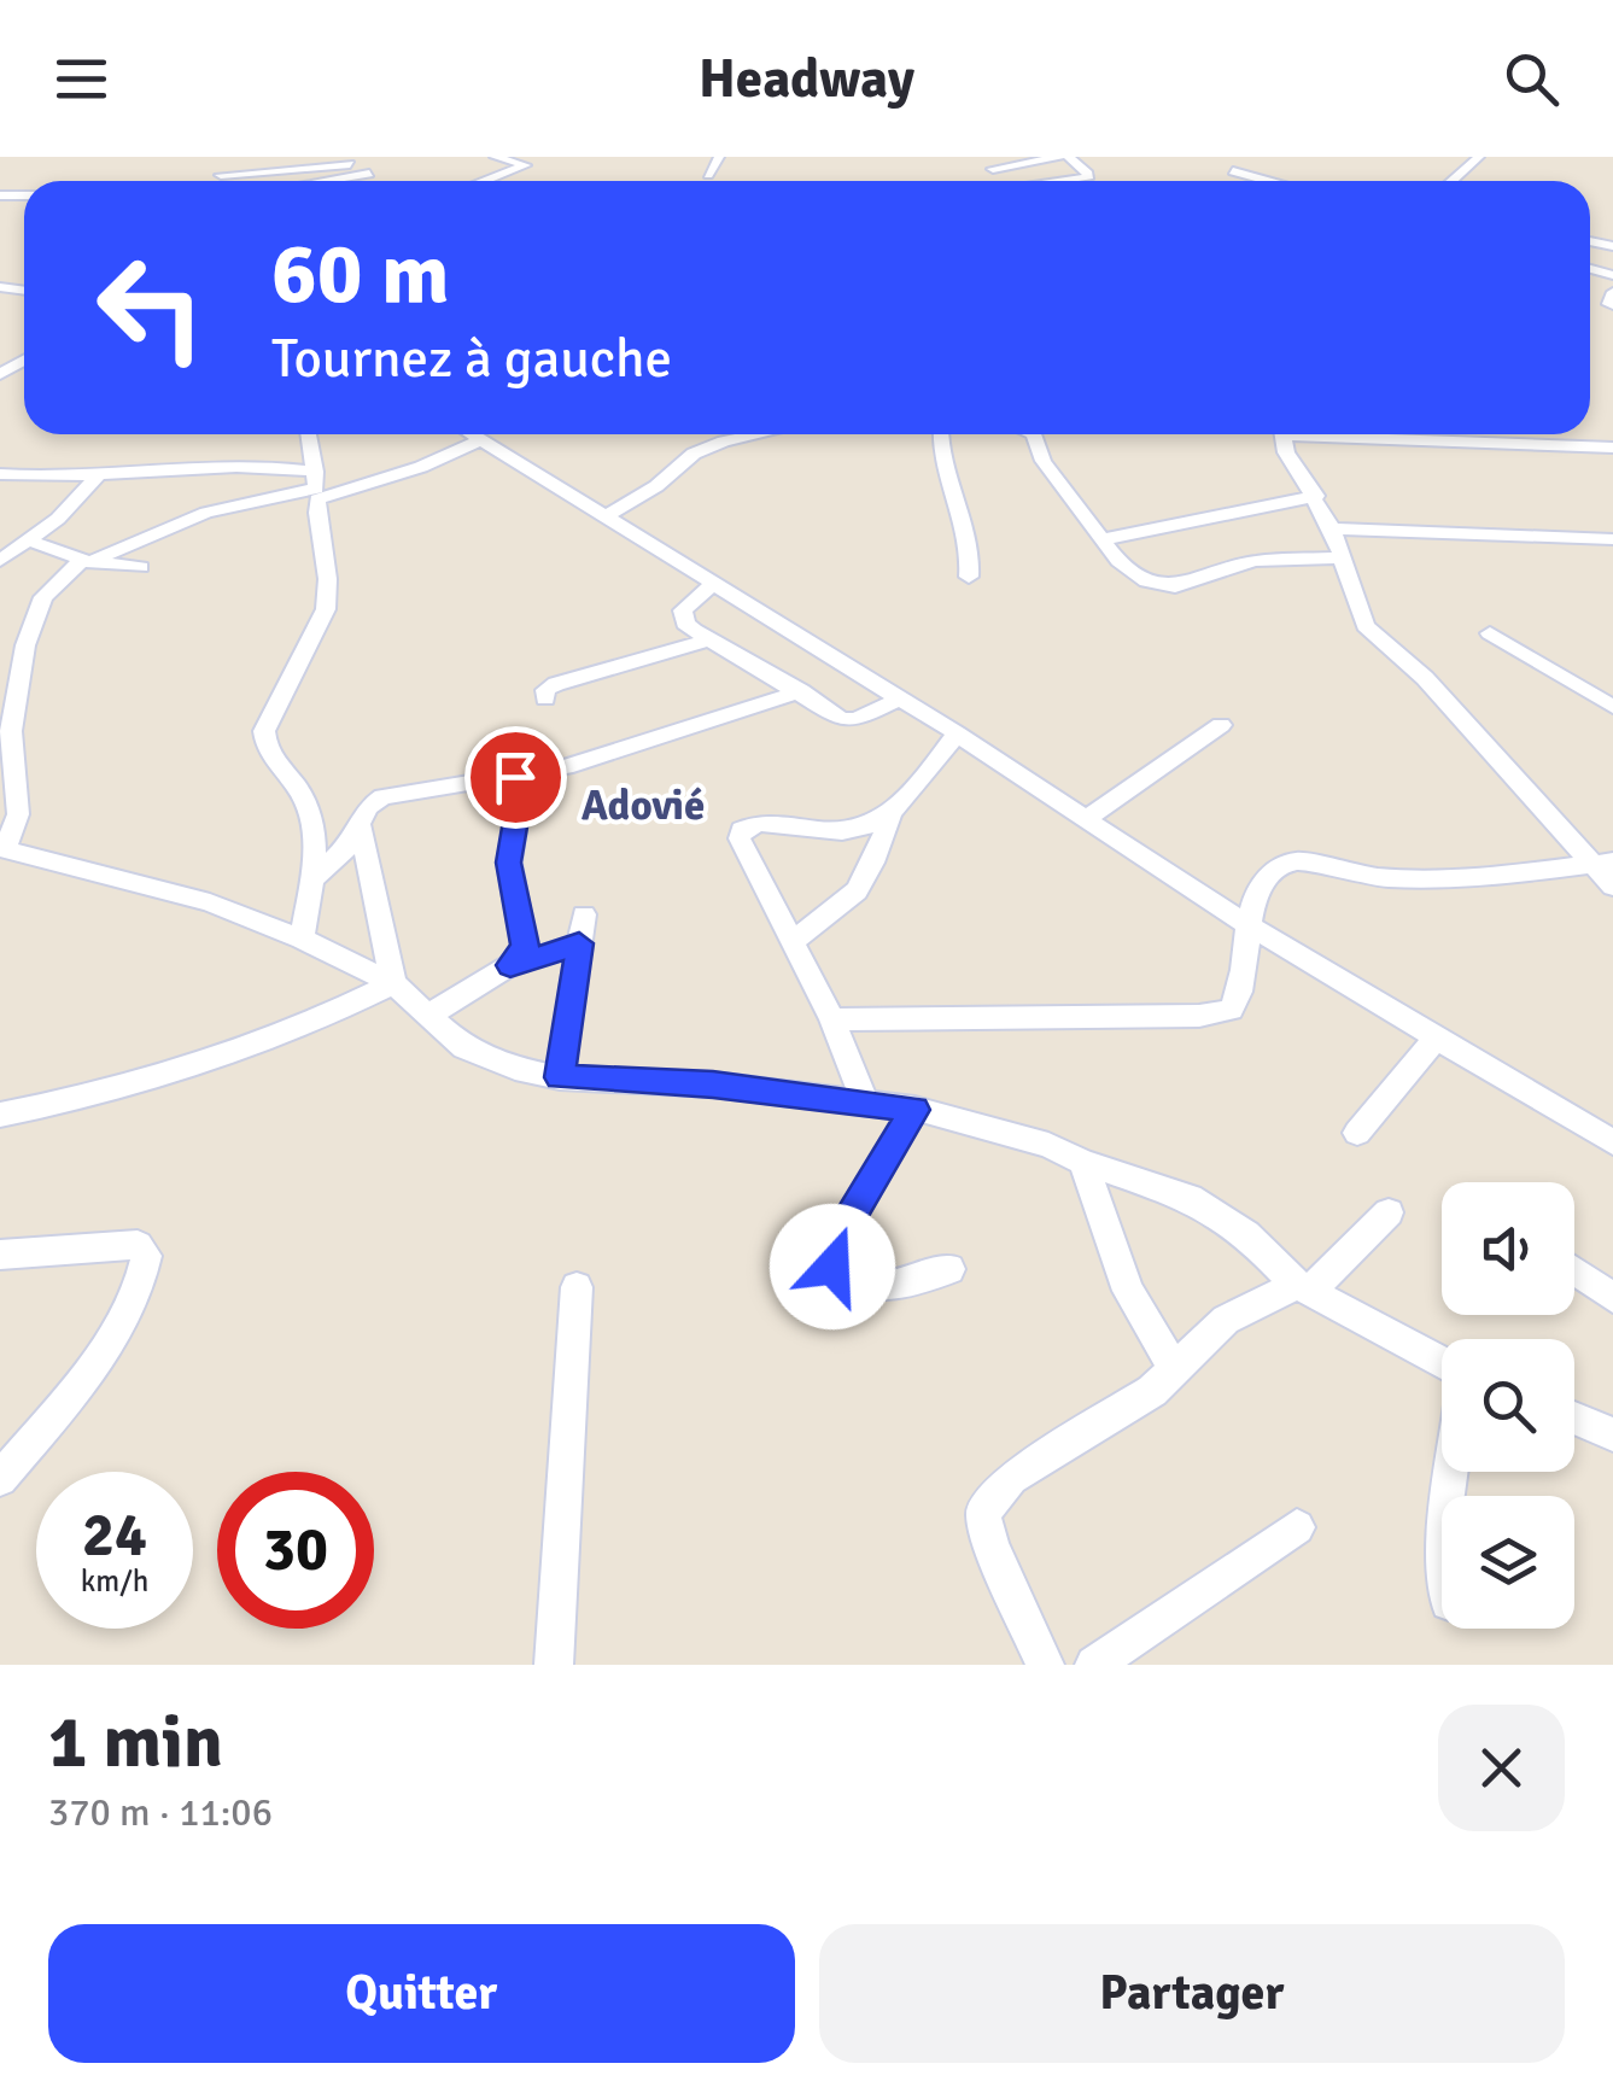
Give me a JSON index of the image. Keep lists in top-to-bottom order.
{
  "districts": ["Adovié"],
  "page": {
    "header": "Headway",
    "turn": ["60 m", "Tournez à gauche"],
    "speed": "24 km/h",
    "limit": "30",
    "heading": ["1 min", "370 m · 11:06"],
    "buttons": ["Quitter", "Partager"]
  }
}
